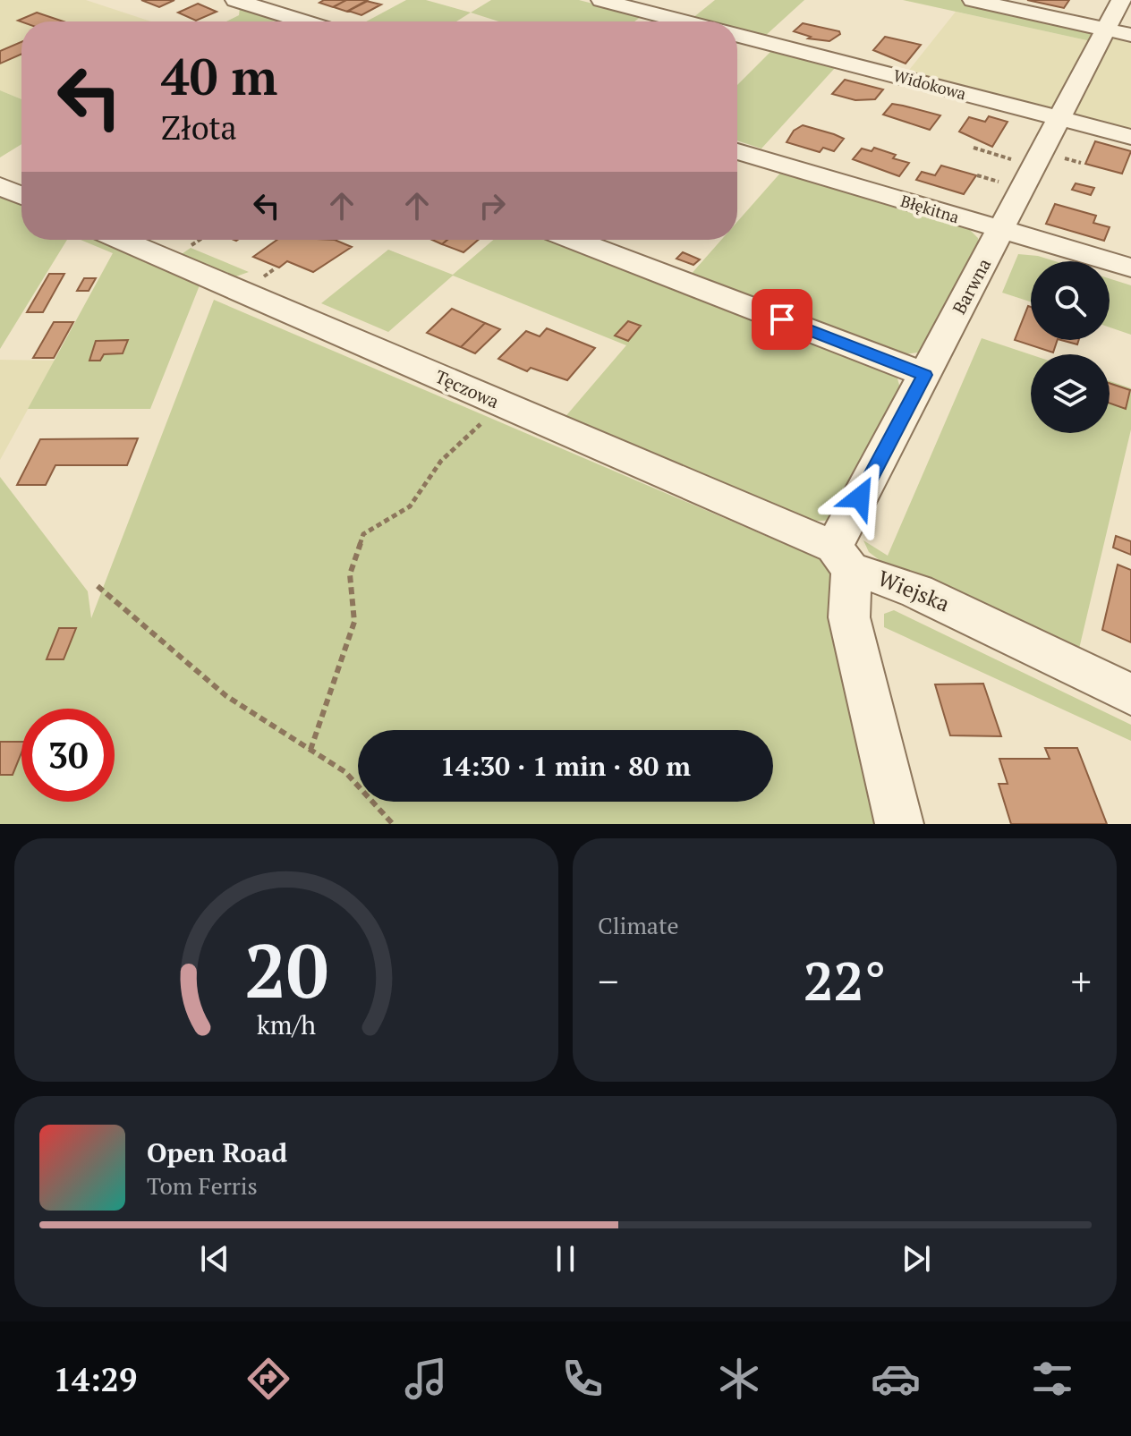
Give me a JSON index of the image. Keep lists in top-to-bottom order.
{
  "streets": {
    "street": [
      "Widokowa",
      "Błękitna",
      "Barwna",
      "Tęczowa",
      "Wiejska"
    ]
  },
  "crossings": [
    ["Widokowa", "Barwna"],
    ["Błękitna", "Barwna"],
    ["Barwna", "Tęczowa"],
    ["Barwna", "Wiejska"],
    ["Tęczowa", "Wiejska"]
  ],
  "page": {
    "turn": ["40 m", "Złota"],
    "limit": "30",
    "trip": "14:30 · 1 min · 80 m",
    "tile": "Climate",
    "heat": ["−", "22°", "+"],
    "song": ["Open Road", "Tom Ferris"],
    "tabs": "14:29",
    "gauge": ["20", "km/h"]
  }
}
